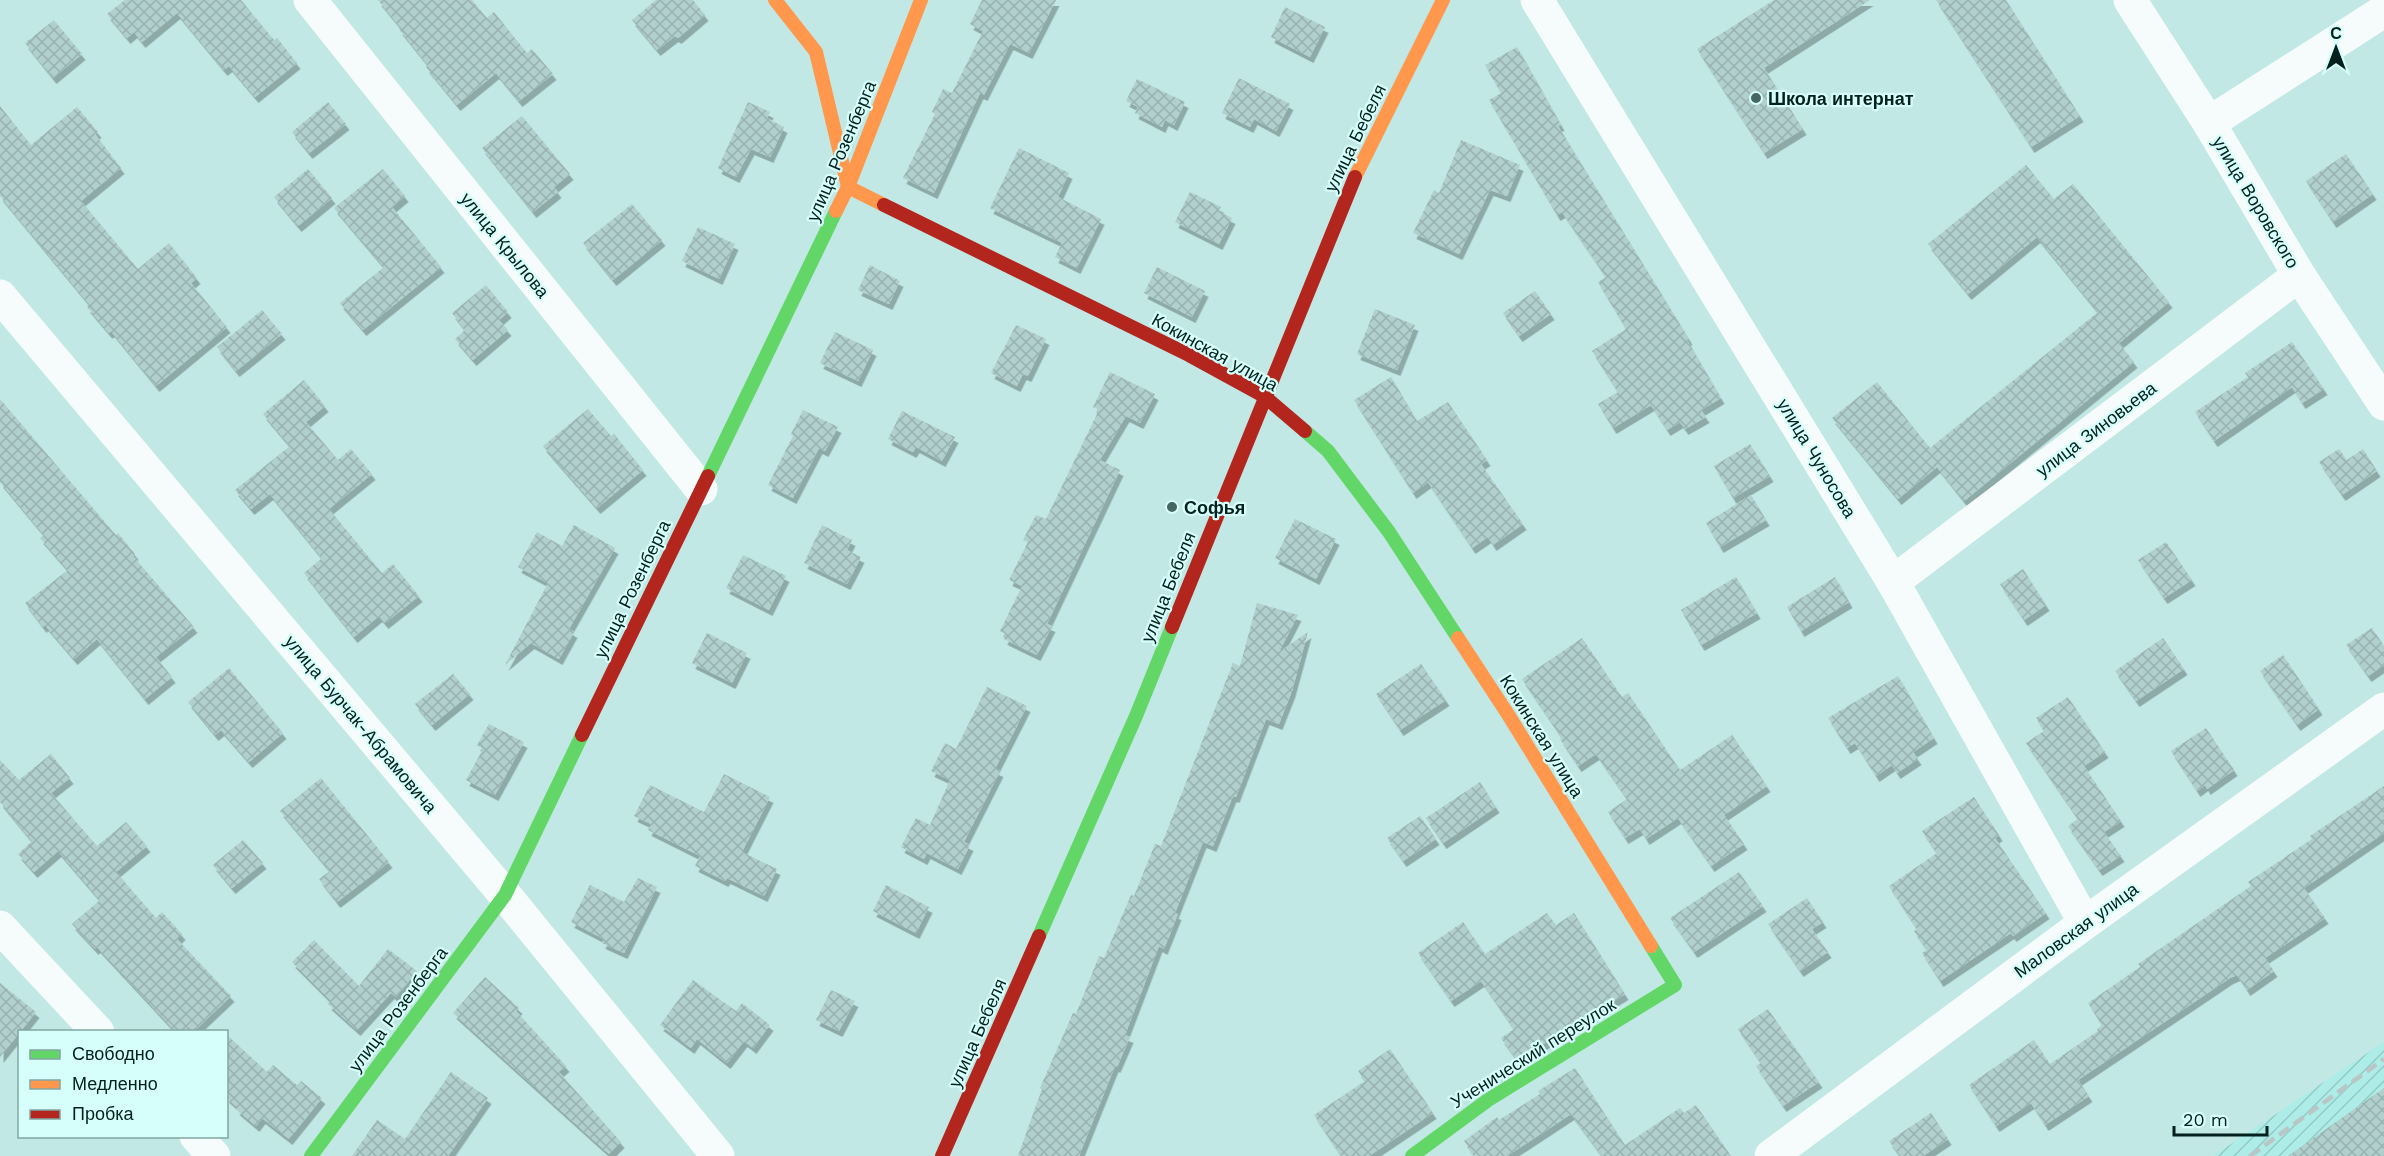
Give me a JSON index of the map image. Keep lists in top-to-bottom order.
{
  "streets": {
    "street": [
      "улица Бебеля",
      "улица Розенберга",
      "улица Воровского",
      "улица Крылова",
      "Кокинская улица",
      "улица Зиновьева",
      "улица Чуносова",
      "улица Бурчак-Абрамовича",
      "Маловская улица",
      "Ученический переулок"
    ]
  },
  "crossings": [
    ["улица Бебеля", "Кокинская улица"],
    ["улица Розенберга", "улица Крылова"],
    ["улица Розенберга", "Кокинская улица"],
    ["улица Розенберга", "улица Бурчак-Абрамовича"],
    ["улица Воровского", "улица Зиновьева"],
    ["Кокинская улица", "Ученический переулок"],
    ["улица Зиновьева", "улица Чуносова"],
    ["улица Чуносова", "Маловская улица"]
  ],
  "places": ["Школа интернат", "Софья"],
  "legend": ["Свободно", "Медленно", "Пробка"],
  "scale_bar": "20 m",
  "north": "top"
}
